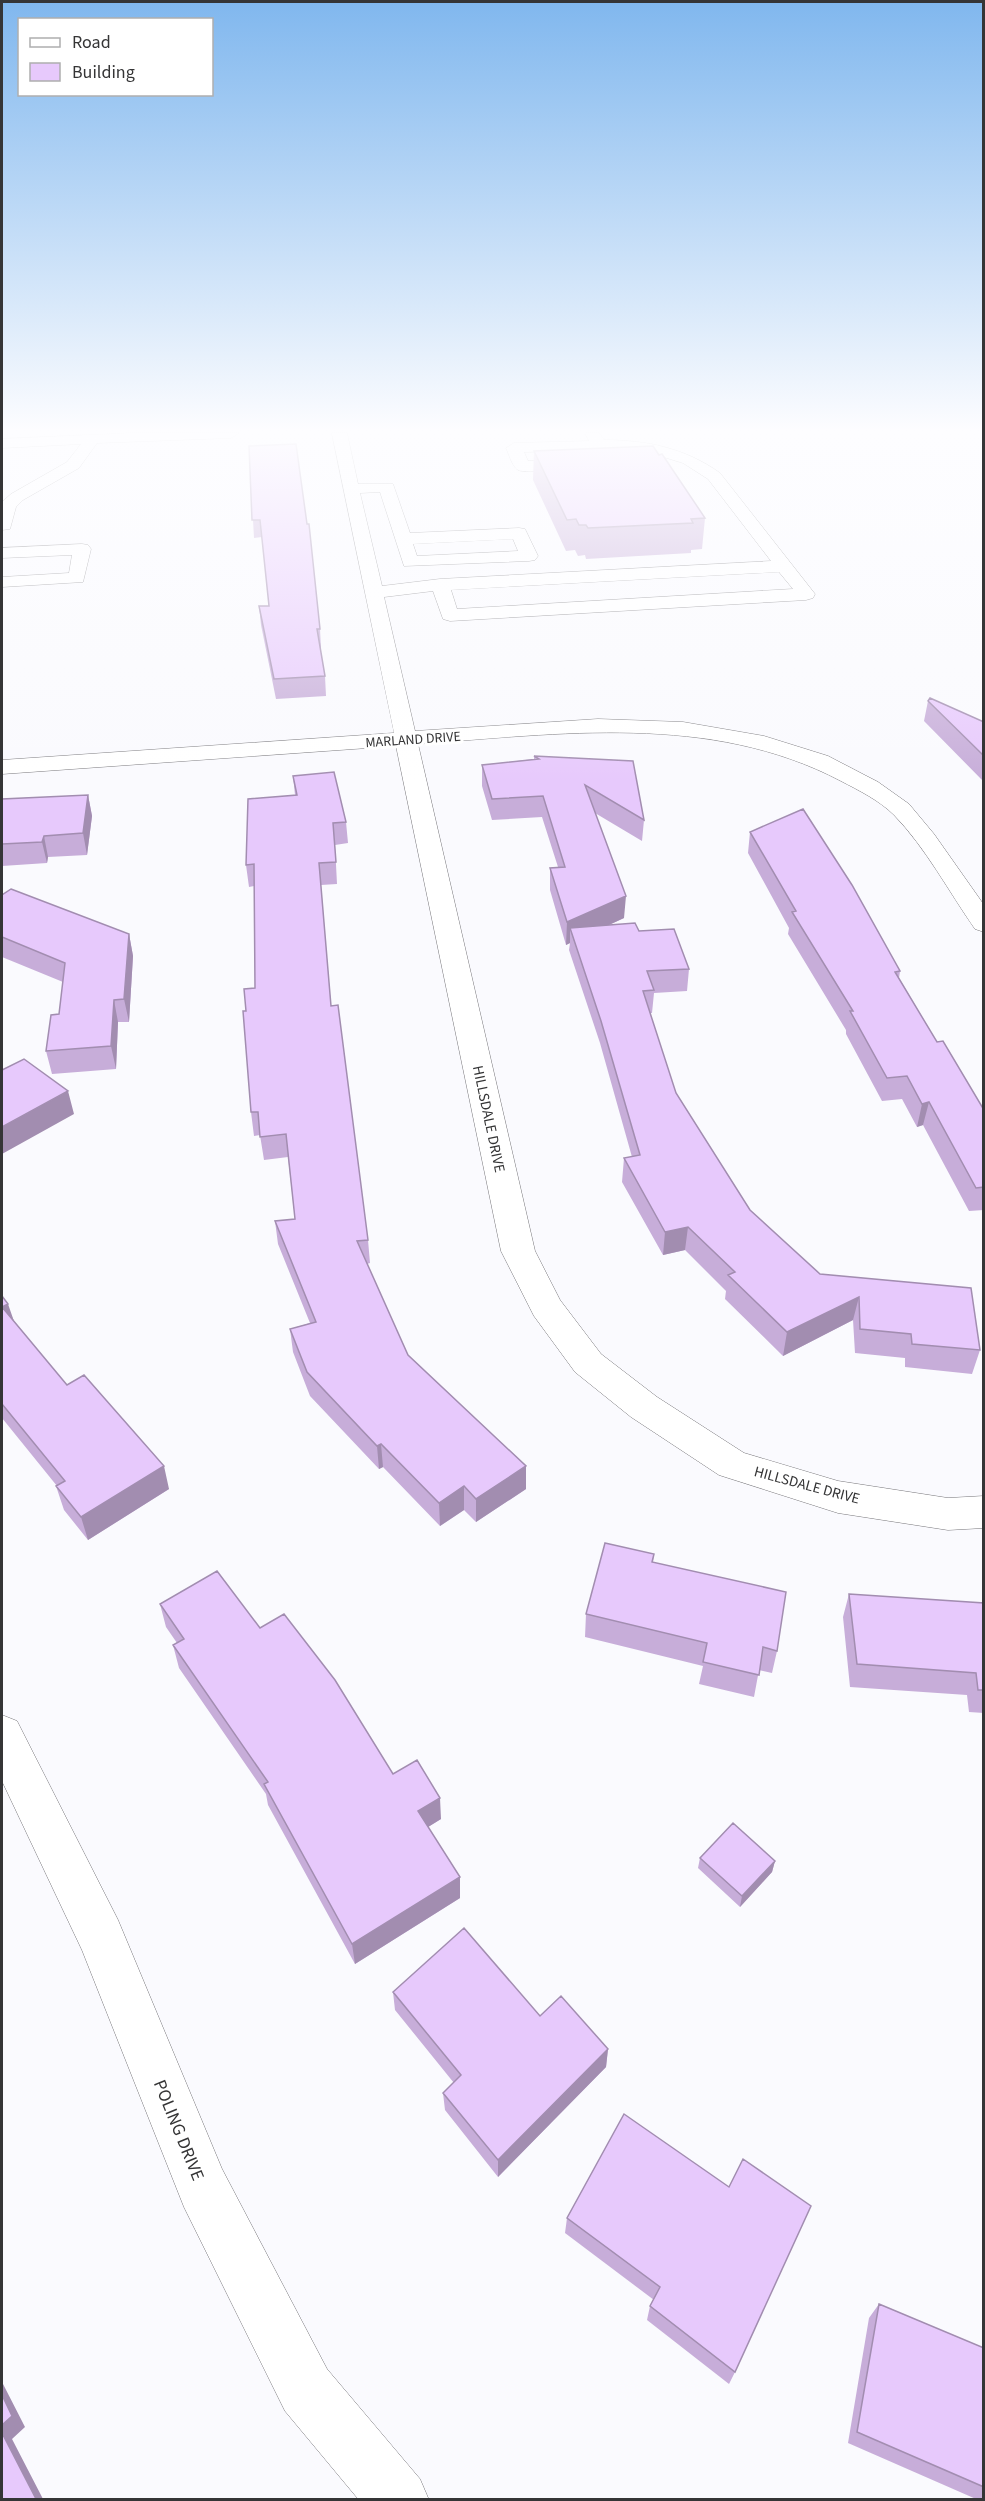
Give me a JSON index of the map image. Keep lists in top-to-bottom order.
{
  "streets": {
    "street": ["MARLAND DRIVE", "HILLSDALE DRIVE", "POLING DRIVE"]
  },
  "crossings": [
    ["MARLAND DRIVE", "HILLSDALE DRIVE"]
  ],
  "legend": ["Road", "Building"]
}
